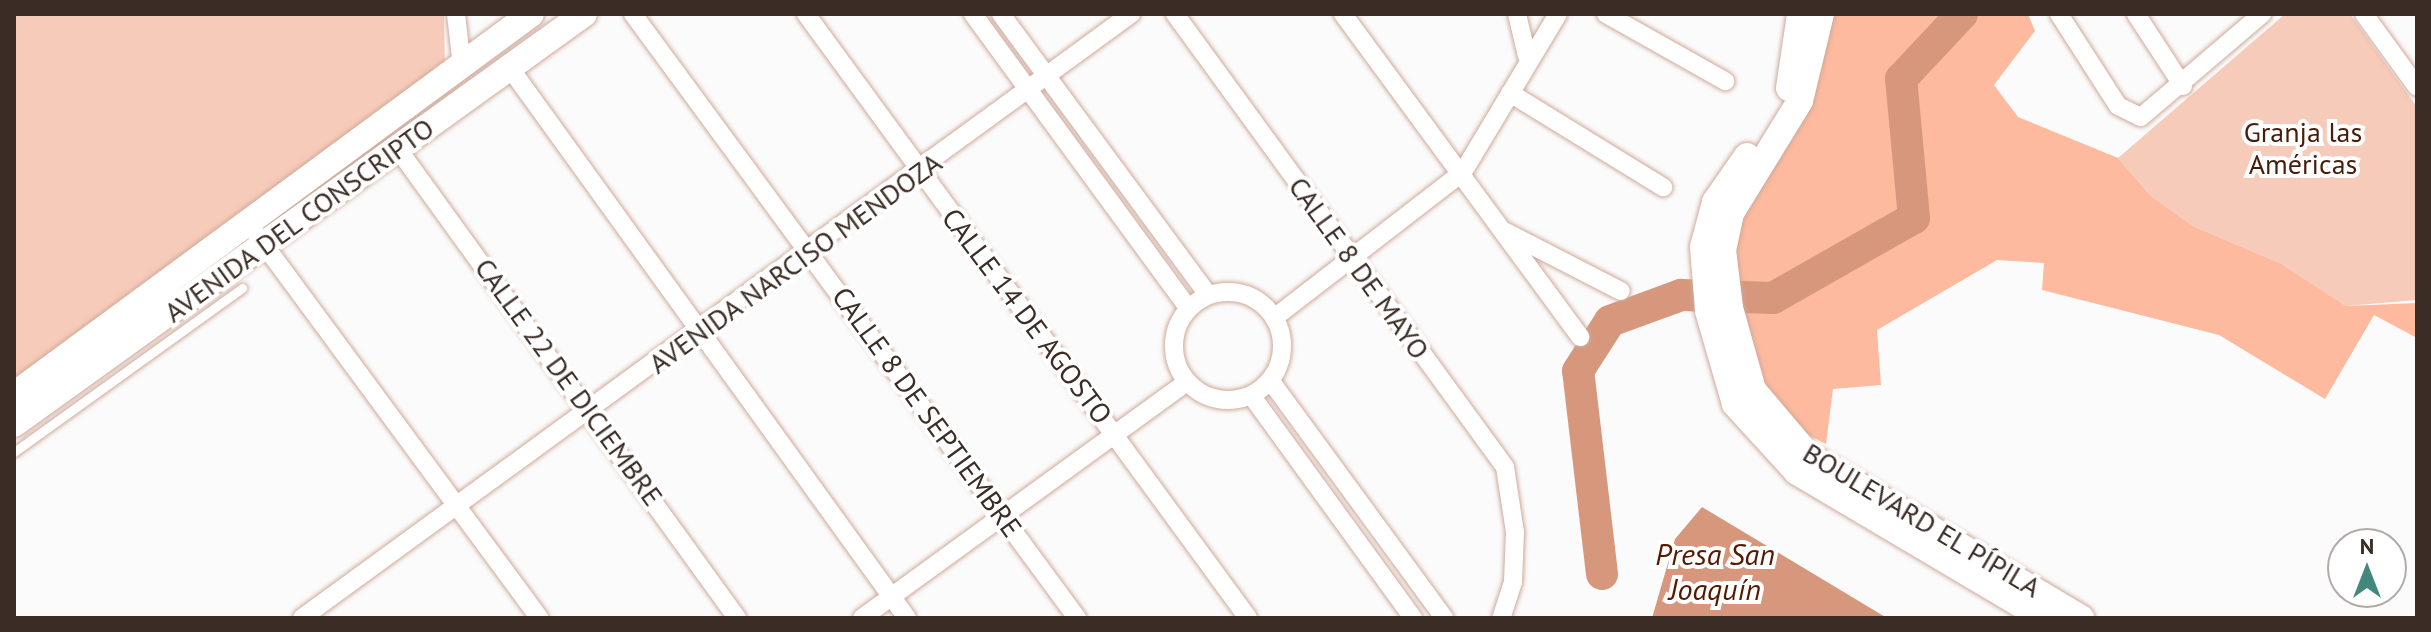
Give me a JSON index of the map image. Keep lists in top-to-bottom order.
{
  "streets": {
    "street": [
      "AVENIDA DEL CONSCRIPTO",
      "AVENIDA NARCISO MENDOZA",
      "CALLE 8 DE MAYO",
      "CALLE 14 DE AGOSTO",
      "CALLE 22 DE DICIEMBRE",
      "CALLE 8 DE SEPTIEMBRE",
      "BOULEVARD EL PÍPILA"
    ]
  },
  "crossings": [
    ["AVENIDA DEL CONSCRIPTO", "CALLE 22 DE DICIEMBRE"],
    ["AVENIDA NARCISO MENDOZA", "CALLE 14 DE AGOSTO"],
    ["AVENIDA NARCISO MENDOZA", "CALLE 22 DE DICIEMBRE"],
    ["AVENIDA NARCISO MENDOZA", "CALLE 8 DE SEPTIEMBRE"]
  ],
  "water": ["Presa San Joaquín"],
  "parks": ["Granja las Américas"],
  "north": "top"
}
